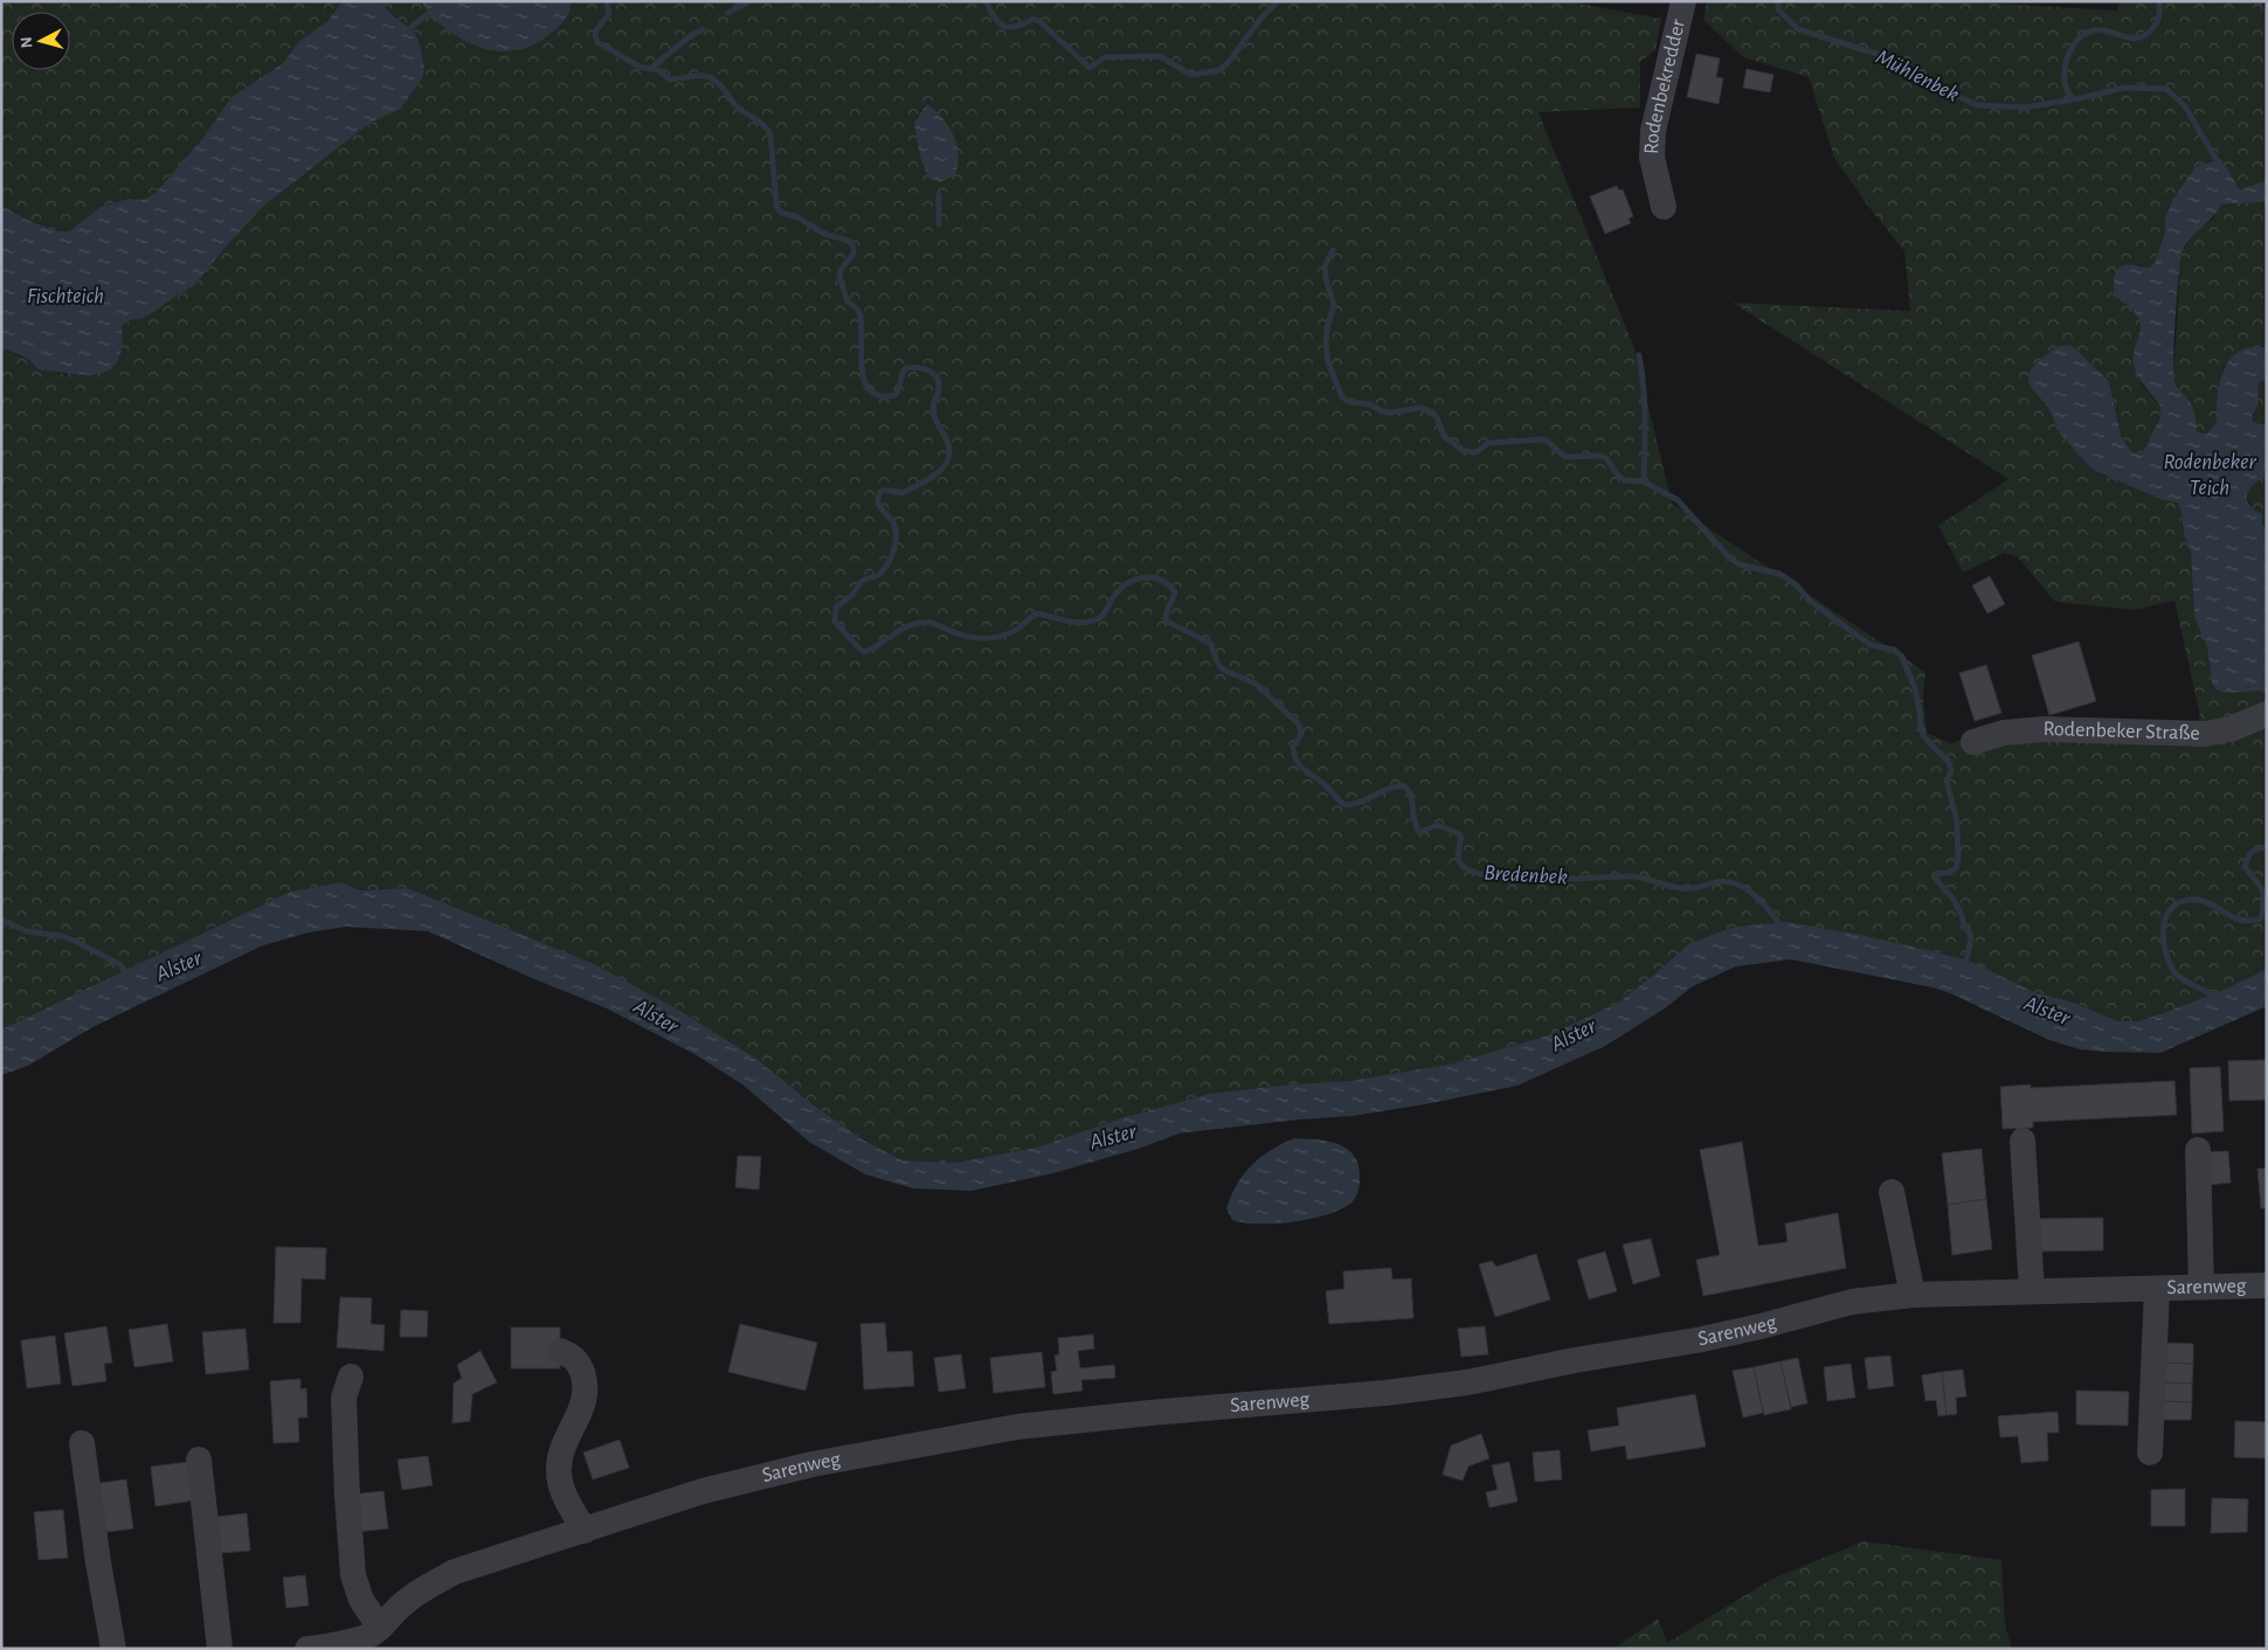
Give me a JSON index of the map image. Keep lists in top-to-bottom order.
{
  "streets": {
    "street": ["Rodenbekredder", "Rodenbeker Straße", "Sarenweg"]
  },
  "water": [
    "Mühlenbek",
    "Fischteich",
    "Rodenbeker Teich",
    "Bredenbek",
    "Alster"
  ],
  "north": "left"
}
